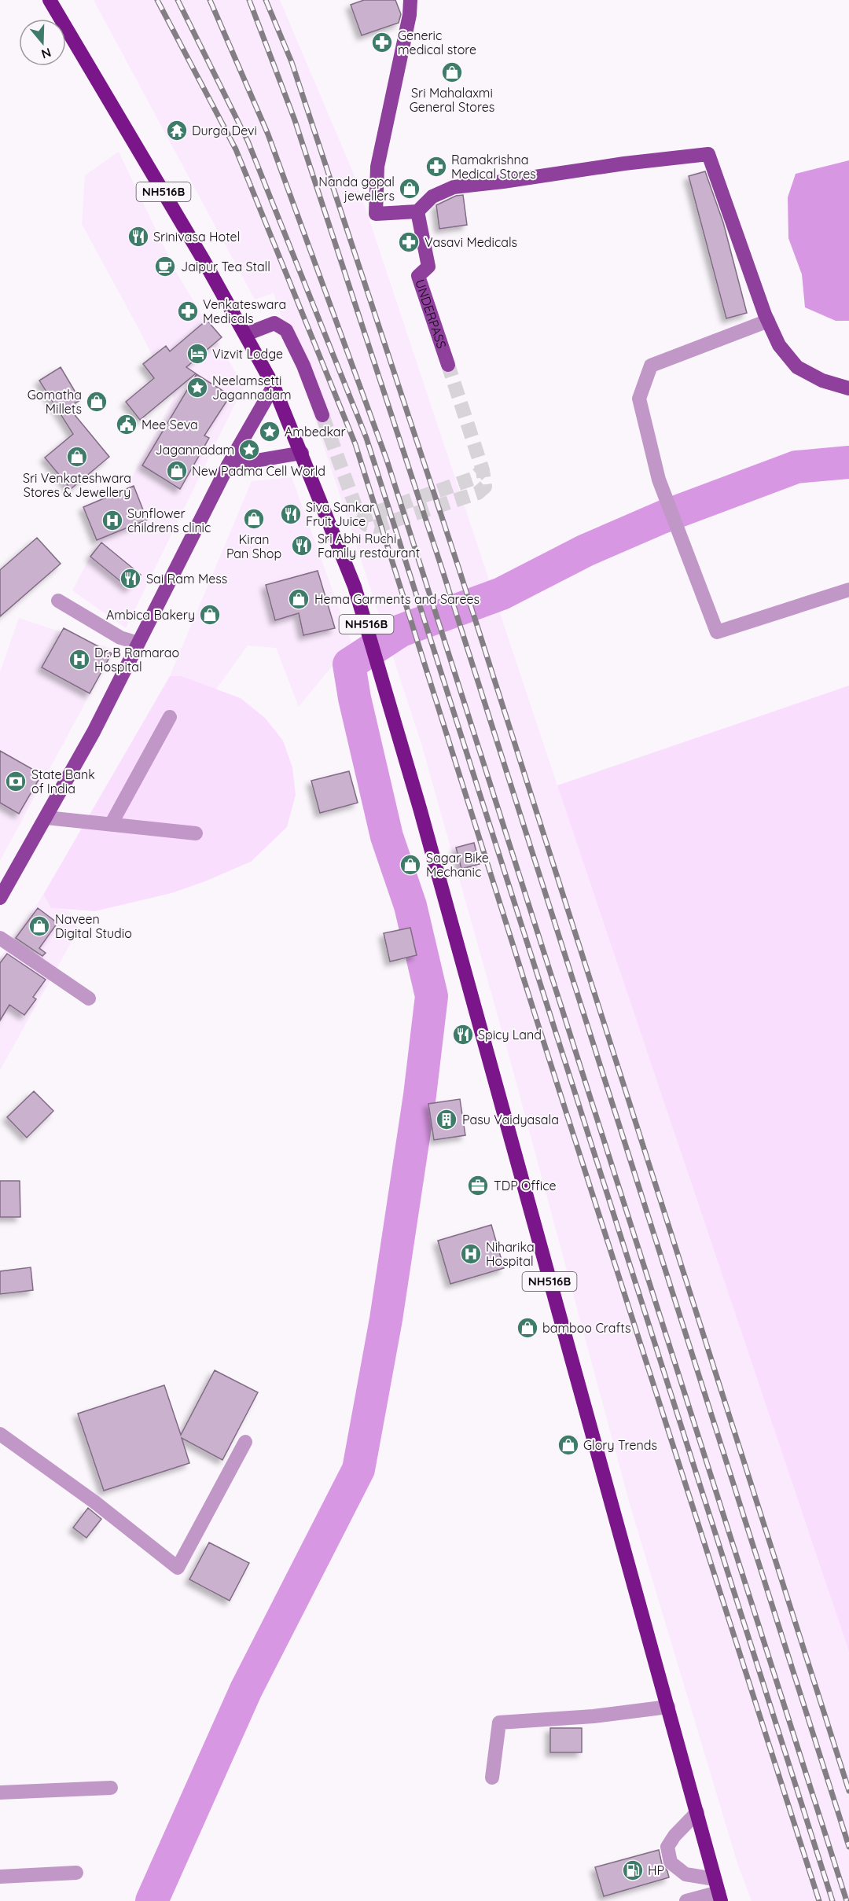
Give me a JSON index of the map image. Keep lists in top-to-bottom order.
{
  "streets": {
    "highway": ["NH516B"],
    "main road": ["UNDERPASS"]
  },
  "places": {
    "pharmacy": [
      "Generic medical store",
      "Ramakrishna Medical Stores",
      "Vasavi Medicals",
      "Venkateswara Medicals"
    ],
    "shop": [
      "Sri Mahalaxmi General Stores",
      "Nanda gopal jewellers",
      "Gomatha Millets",
      "Sri Venkateshwara Stores & Jewellery",
      "New Padma Cell World",
      "Kiran Pan Shop",
      "Hema Garments and Sarees",
      "Ambica Bakery",
      "Sagar Bike Mechanic",
      "Naveen Digital Studio",
      "bamboo Crafts",
      "Glory Trends"
    ],
    "temple": ["Durga Devi"],
    "restaurant": [
      "Srinivasa Hotel",
      "Siva Sankar Fruit Juice",
      "Sri Abhi Ruchi Family restaurant",
      "Sai Ram Mess",
      "Spicy Land"
    ],
    "cafe": ["Jaipur Tea Stall"],
    "hotel": ["Vizvit Lodge"],
    "place": ["Neelamsetti Jagannadam", "Ambedkar", "Jagannadam"],
    "public building": ["Mee Seva"],
    "hospital": ["Sunflower childrens clinic", "Dr. B Ramarao Hospital", "Niharika Hospital"],
    "bank": ["State Bank of India"],
    "building": ["Pasu Vaidyasala"],
    "office": ["TDP Office"],
    "fuel station": ["HP"]
  },
  "north": "bottom"
}
